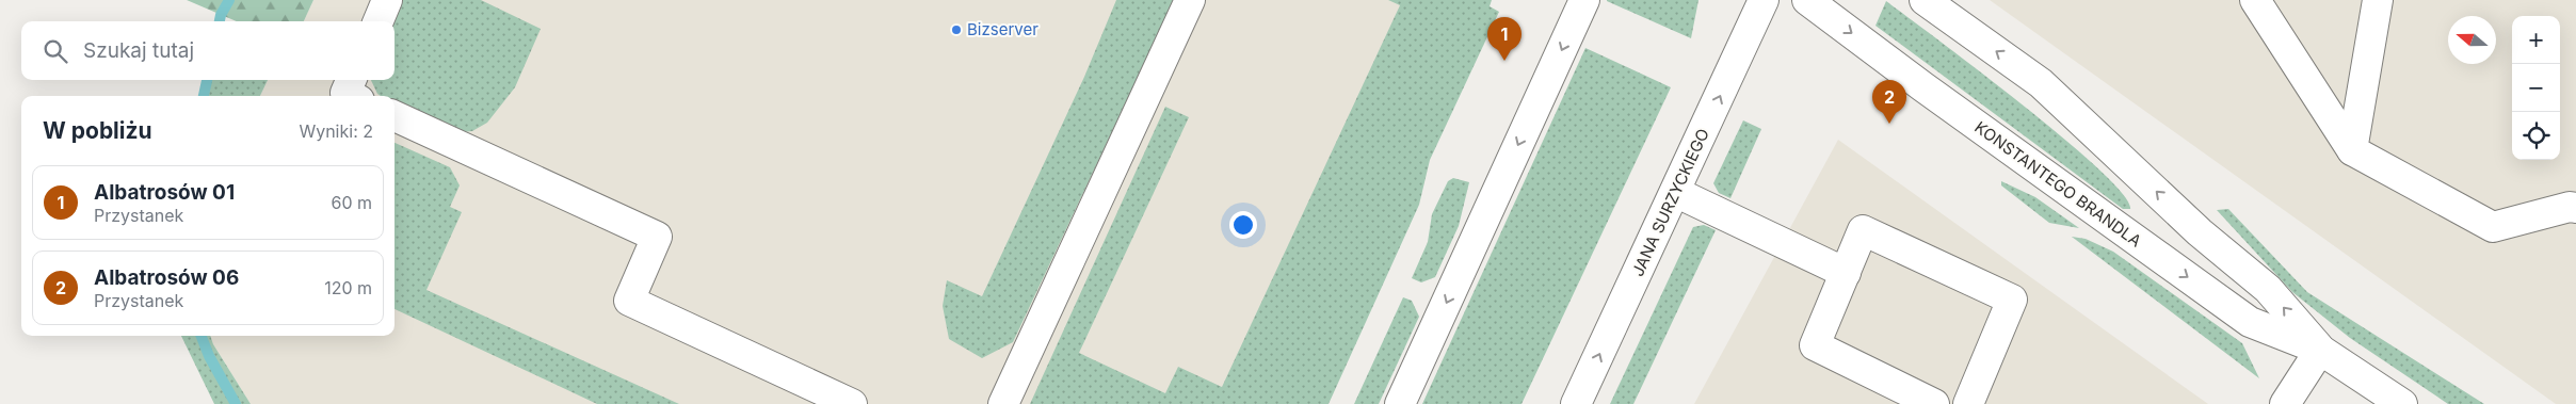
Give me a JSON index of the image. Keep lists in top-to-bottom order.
{
  "streets": {
    "street": ["KONSTANTEGO BRANDLA", "JANA SURZYCKIEGO"]
  },
  "places": ["Bizserver"],
  "north": "left",
  "page": {
    "map_buttons": ["+", "−"],
    "pins": ["1", "2"],
    "search": "Szukaj tutaj",
    "heading": ["W pobliżu", "Wyniki: 2"],
    "list": [
      {
        "mark": "1",
        "name": "Albatrosów 01",
        "note": "Przystanek",
        "value": "60 m"
      },
      {
        "mark": "2",
        "name": "Albatrosów 06",
        "note": "Przystanek",
        "value": "120 m"
      }
    ]
  }
}
